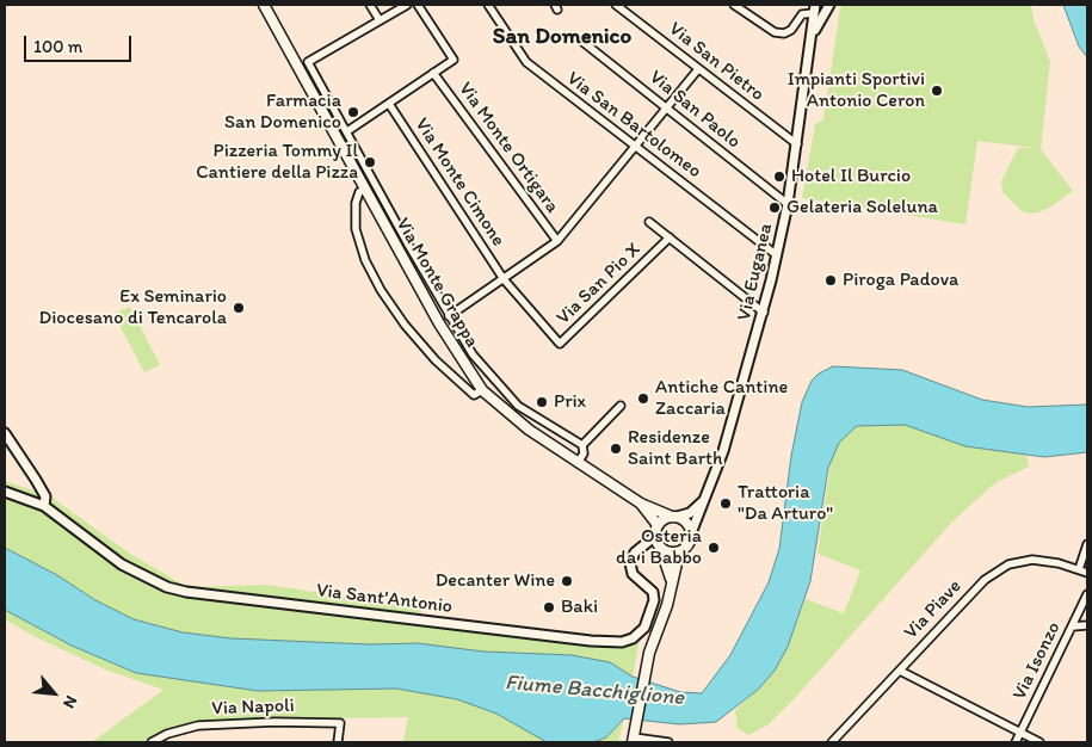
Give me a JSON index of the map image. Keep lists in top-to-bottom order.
{
  "streets": {
    "main road": ["Via Euganea", "Via Monte Grappa"],
    "street": [
      "Via San Pietro",
      "Via San Paolo",
      "Via San Bartolomeo",
      "Via Monte Ortigara",
      "Via Monte Cimone",
      "Via San Pio X",
      "Via Sant'Antonio",
      "Via Piave",
      "Via Isonzo",
      "Via Napoli"
    ]
  },
  "crossings": [
    ["Via San Pietro", "Via Euganea"],
    ["Via San Paolo", "Via Euganea"],
    ["Via San Bartolomeo", "Via Euganea"],
    ["Via Monte Cimone", "Via San Pio X"],
    ["Via Euganea", "Via Monte Grappa"],
    ["Via Euganea", "Via San Pio X"]
  ],
  "districts": ["San Domenico"],
  "water": ["Fiume Bacchiglione"],
  "places": [
    "Impianti Sportivi Antonio Ceron",
    "Farmacia San Domenico",
    "Pizzeria Tommy Il Cantiere della Pizza",
    "Hotel Il Burcio",
    "Gelateria Soleluna",
    "Piroga Padova",
    "Ex Seminario Diocesano di Tencarola",
    "Antiche Cantine Zaccaria",
    "Prix",
    "Residenze Saint Barth",
    "Trattoria \"Da Arturo\"",
    "Osteria da i Babbo",
    "Decanter Wine",
    "Baki"
  ],
  "scale_bar": "100 m",
  "north": "bottom right"
}
